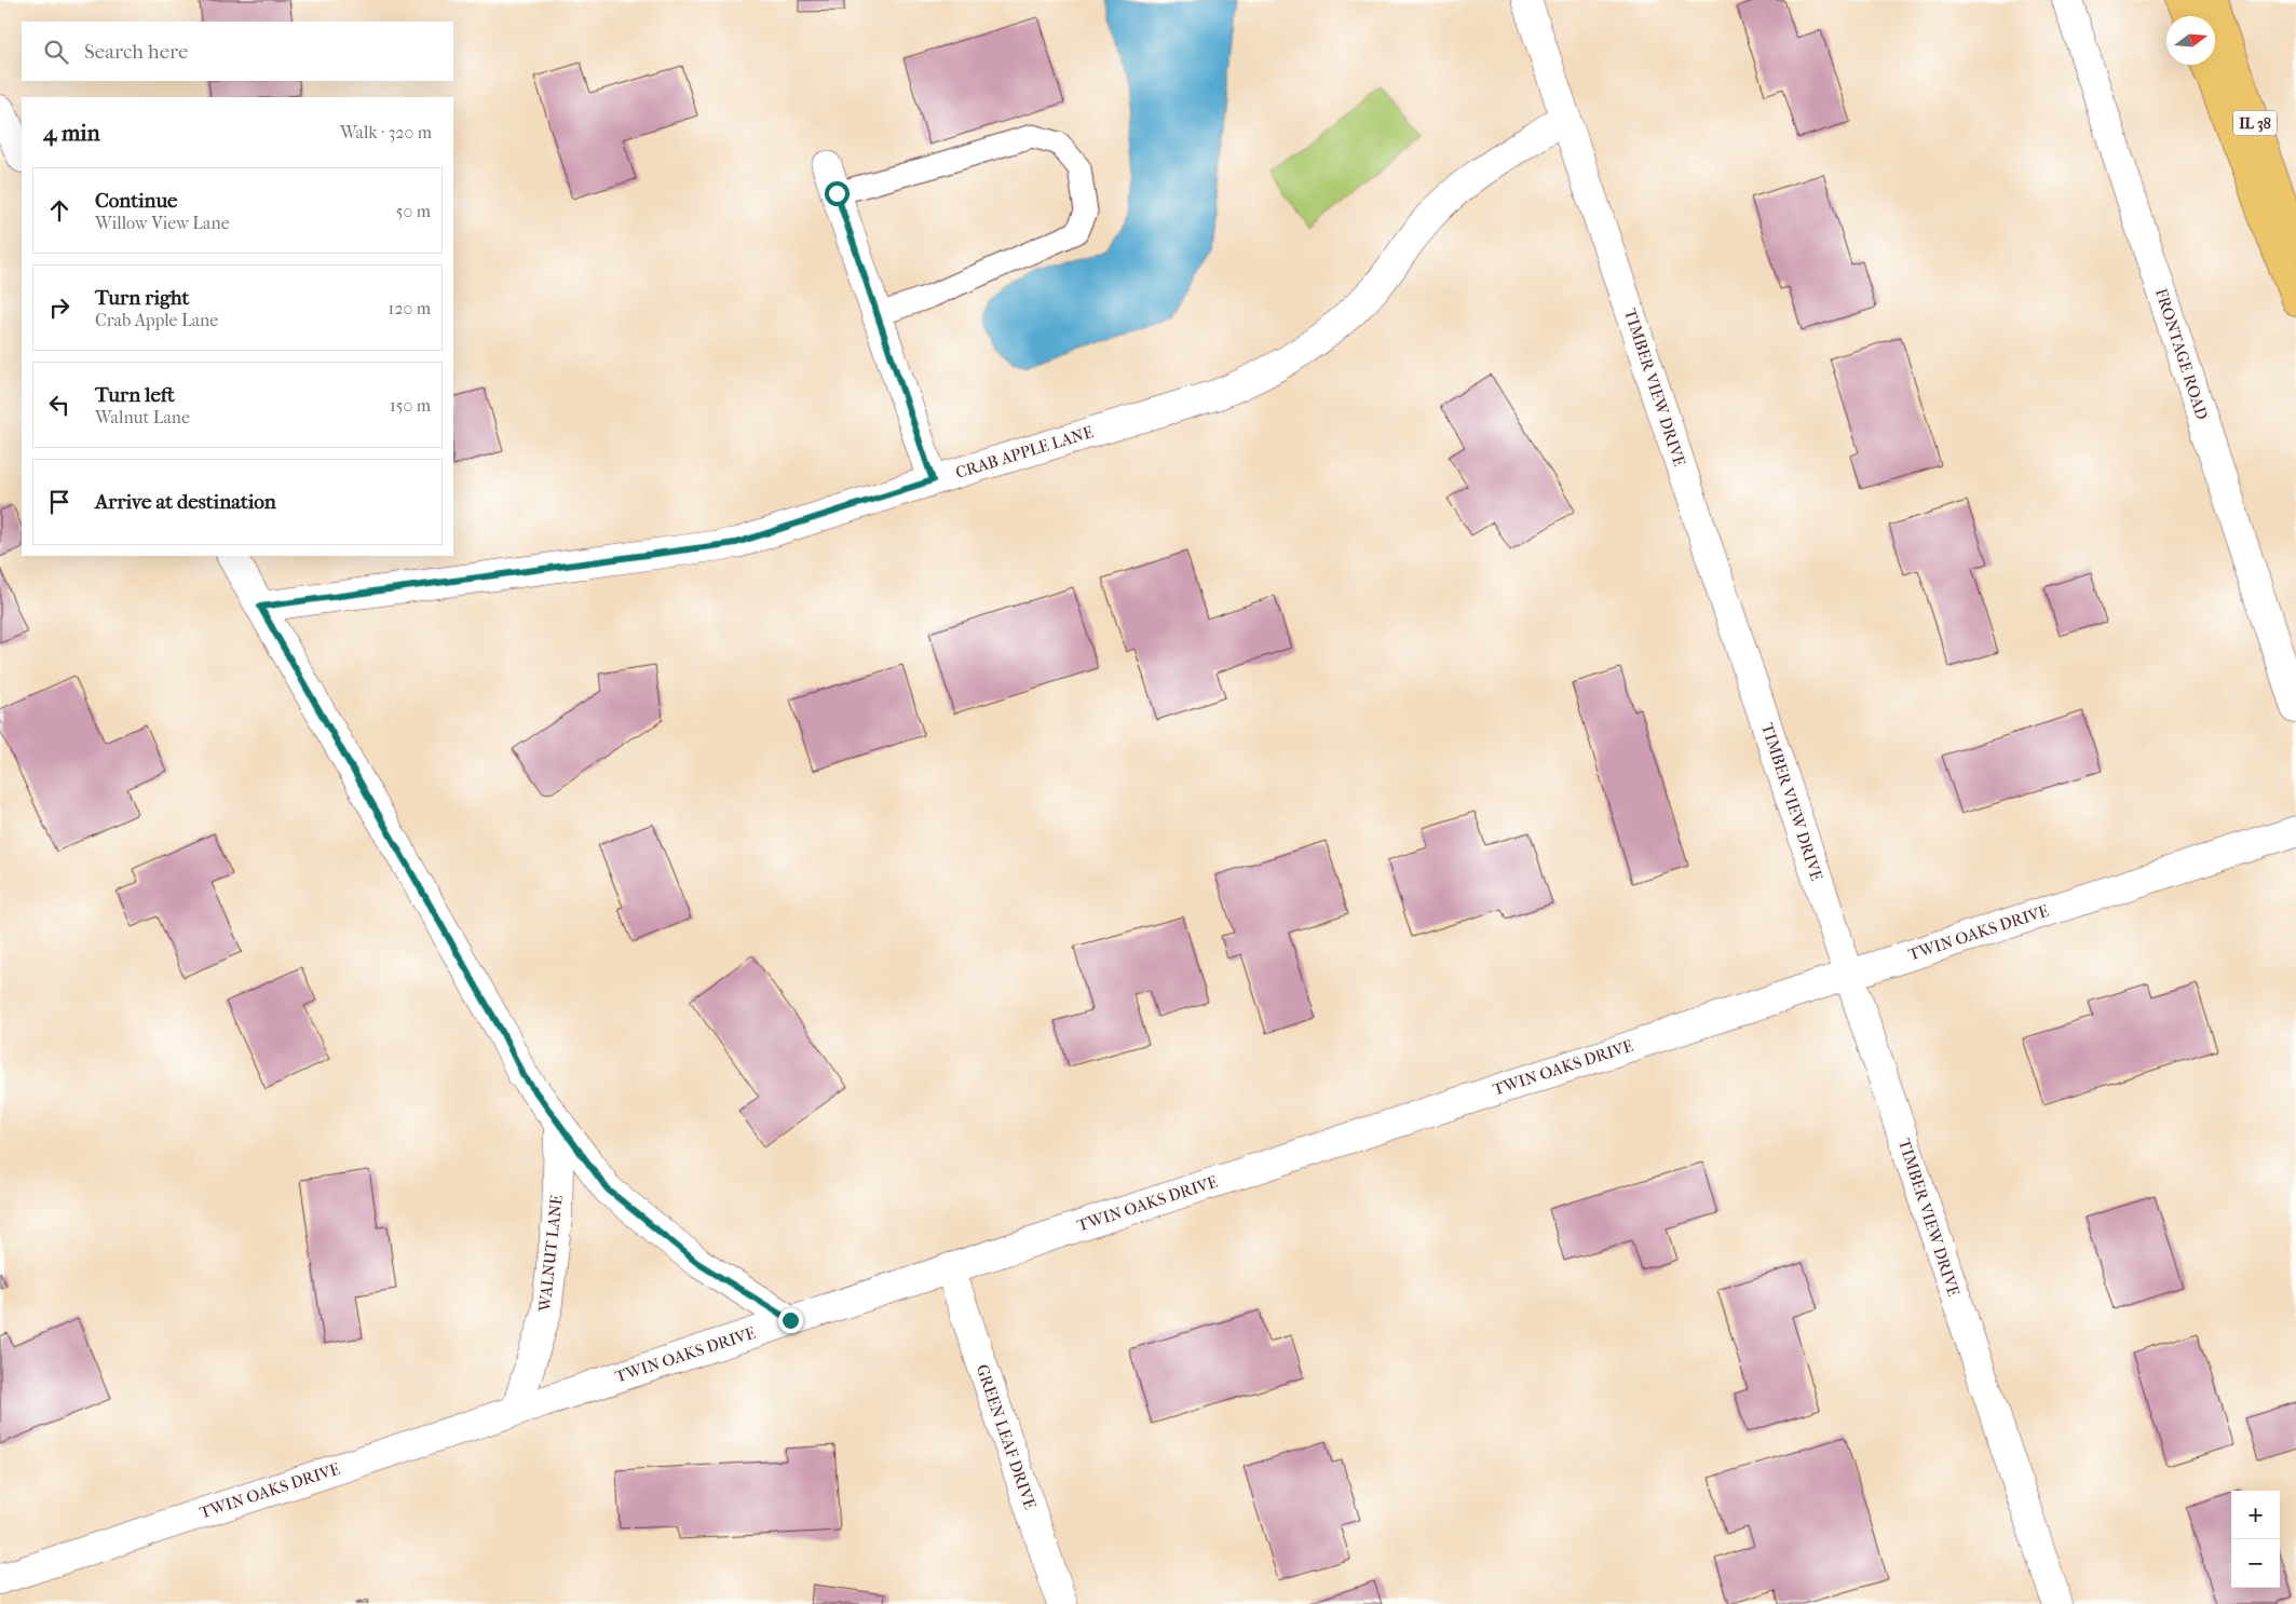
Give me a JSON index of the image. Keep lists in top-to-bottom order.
{
  "streets": {
    "highway": ["IL 38"],
    "street": [
      "FRONTAGE ROAD",
      "TIMBER VIEW DRIVE",
      "CRAB APPLE LANE",
      "TWIN OAKS DRIVE",
      "WALNUT LANE",
      "GREEN LEAF DRIVE"
    ]
  },
  "crossings": [
    ["TIMBER VIEW DRIVE", "CRAB APPLE LANE"],
    ["TIMBER VIEW DRIVE", "TWIN OAKS DRIVE"],
    ["TWIN OAKS DRIVE", "WALNUT LANE"],
    ["TWIN OAKS DRIVE", "GREEN LEAF DRIVE"]
  ],
  "north": "right",
  "page": {
    "search": "Search here",
    "heading": ["4 min", "Walk · 320 m"],
    "list": [
      ["Continue", "Willow View Lane", "50 m"],
      ["Turn right", "Crab Apple Lane", "120 m"],
      ["Turn left", "Walnut Lane", "150 m"],
      "Arrive at destination"
    ],
    "map_buttons": ["+", "−"]
  }
}
